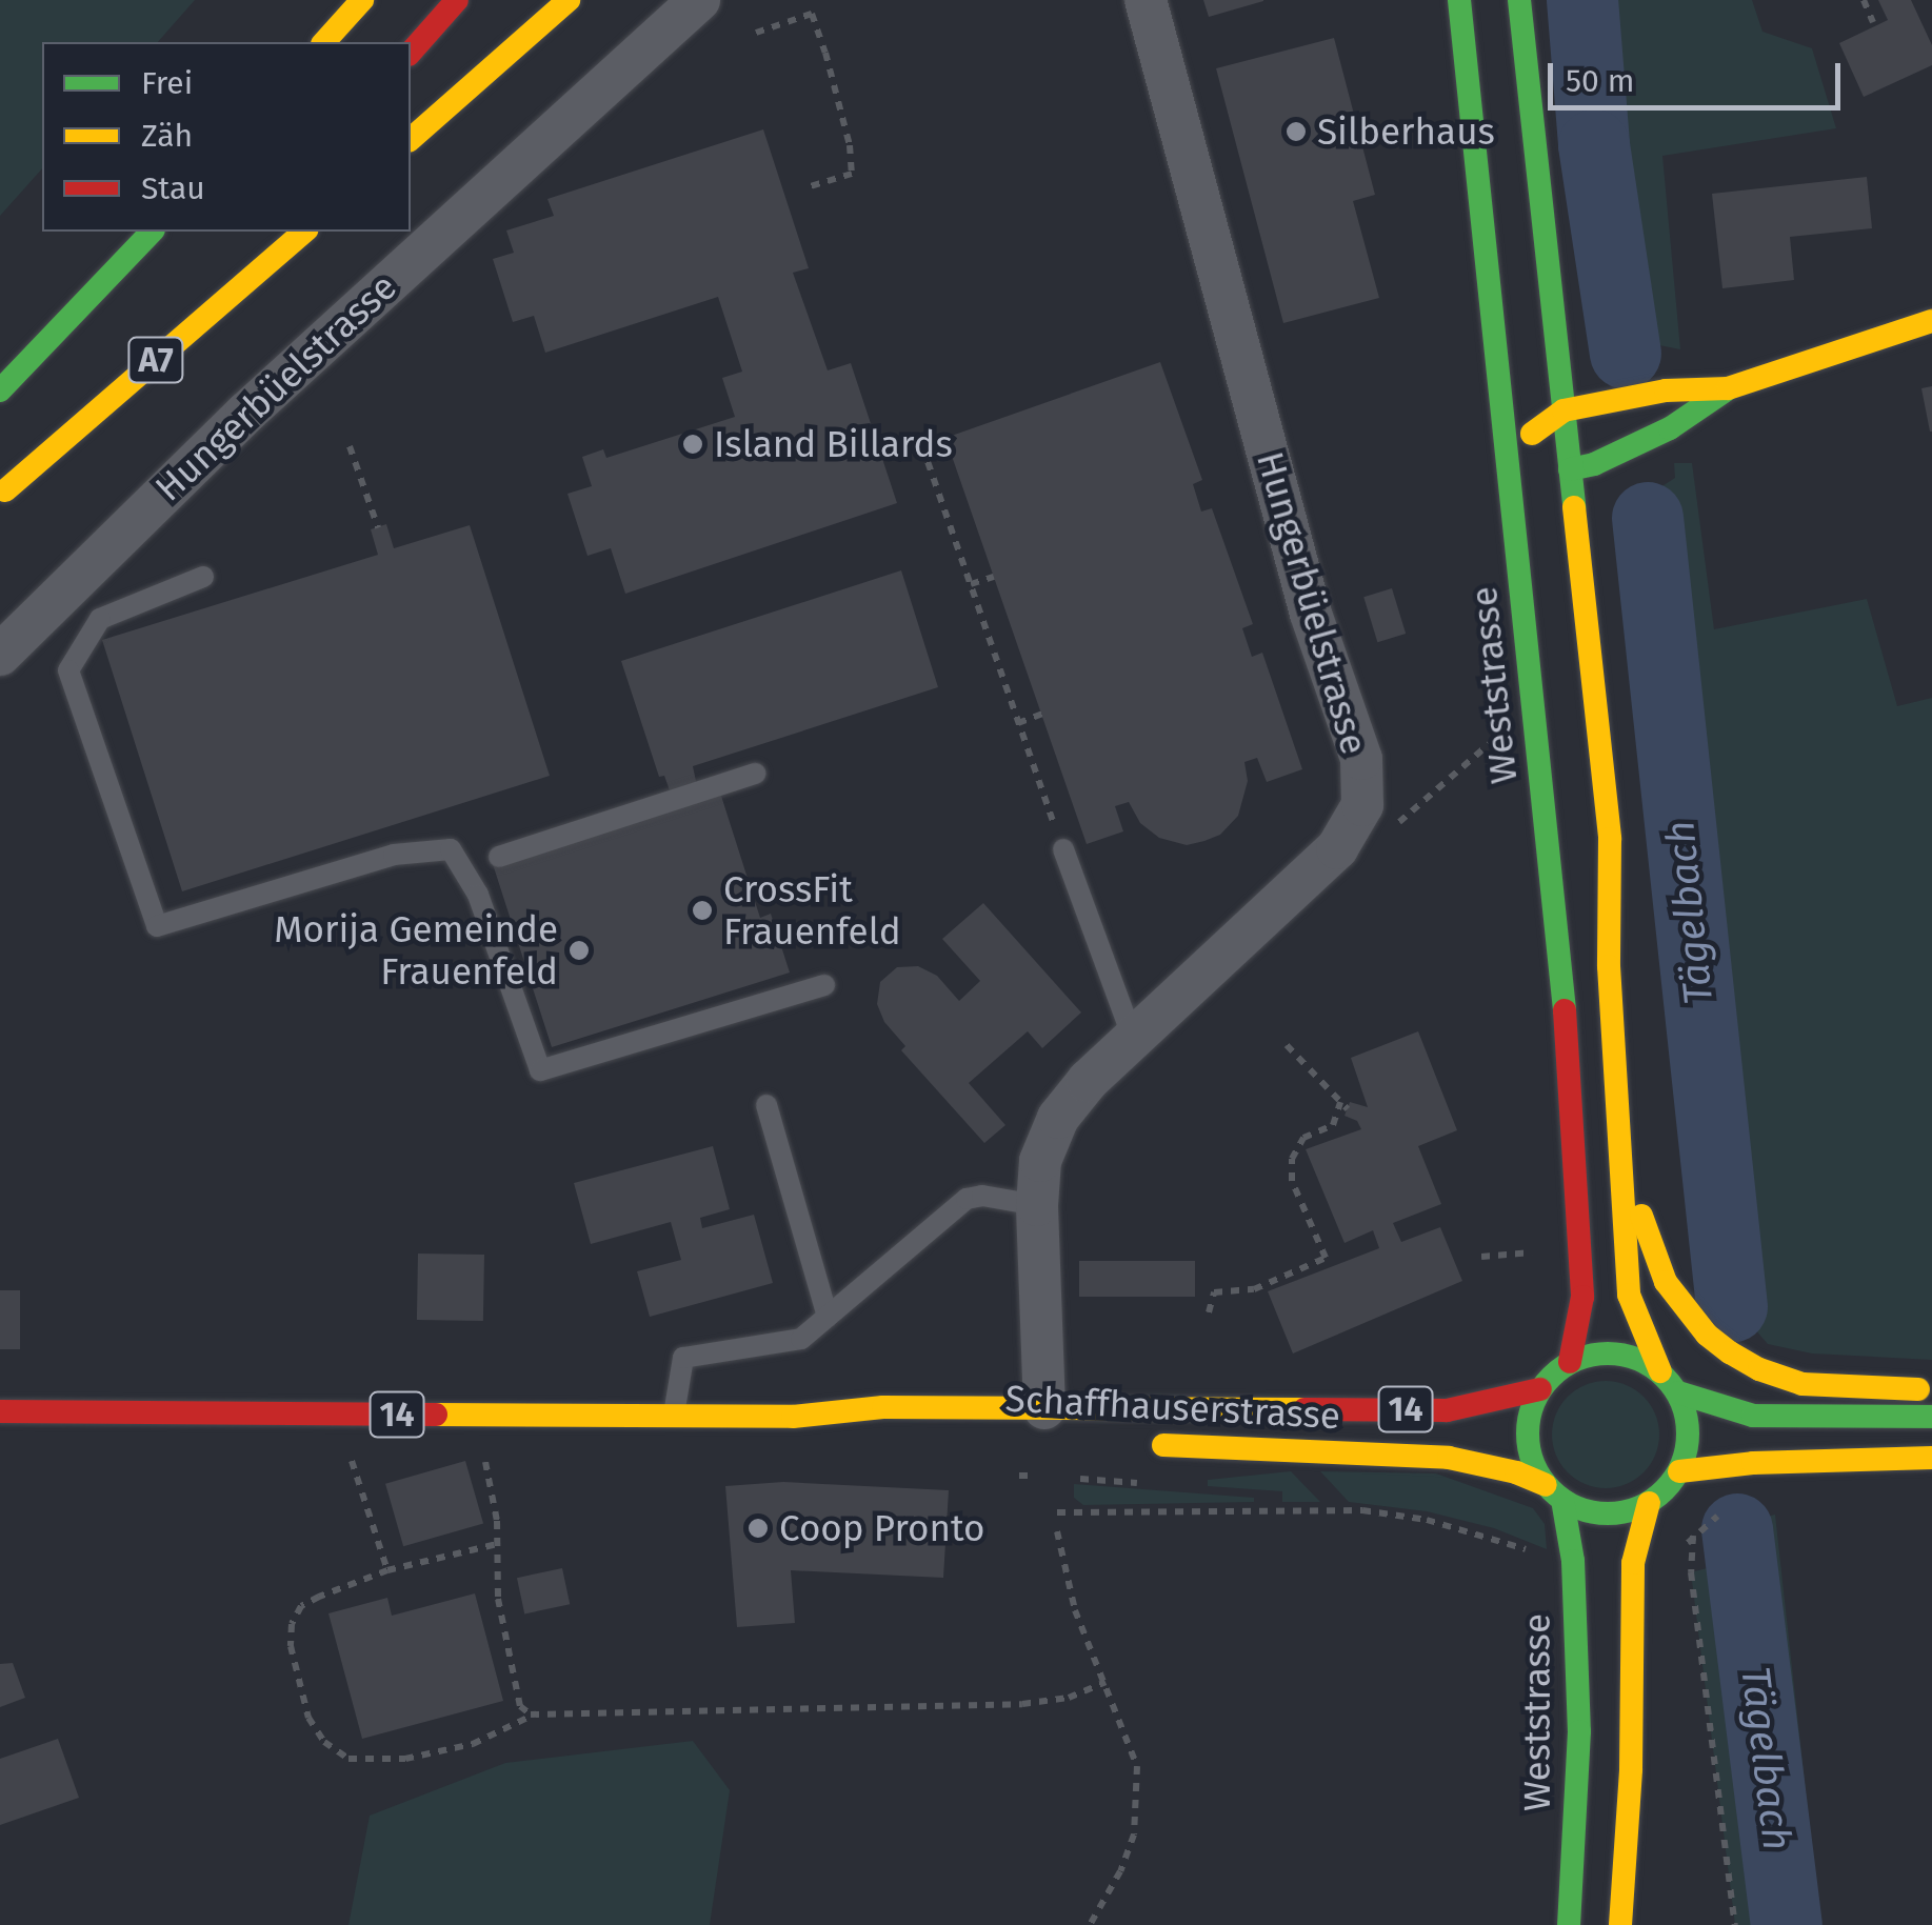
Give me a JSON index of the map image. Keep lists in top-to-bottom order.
{
  "streets": {
    "main road": [
      "A7",
      "Weststrasse",
      "Schaffhauserstrasse",
      "14"
    ],
    "street": ["Hungerbüelstrasse"]
  },
  "crossings": [
    ["Hungerbüelstrasse", "Schaffhauserstrasse"],
    ["Weststrasse", "Schaffhauserstrasse"]
  ],
  "water": ["Tägelbach"],
  "places": [
    "Silberhaus",
    "Island Billards",
    "CrossFit Frauenfeld",
    "Morija Gemeinde Frauenfeld",
    "Coop Pronto"
  ],
  "legend": ["Frei", "Zäh", "Stau"],
  "scale_bar": "50 m"
}
